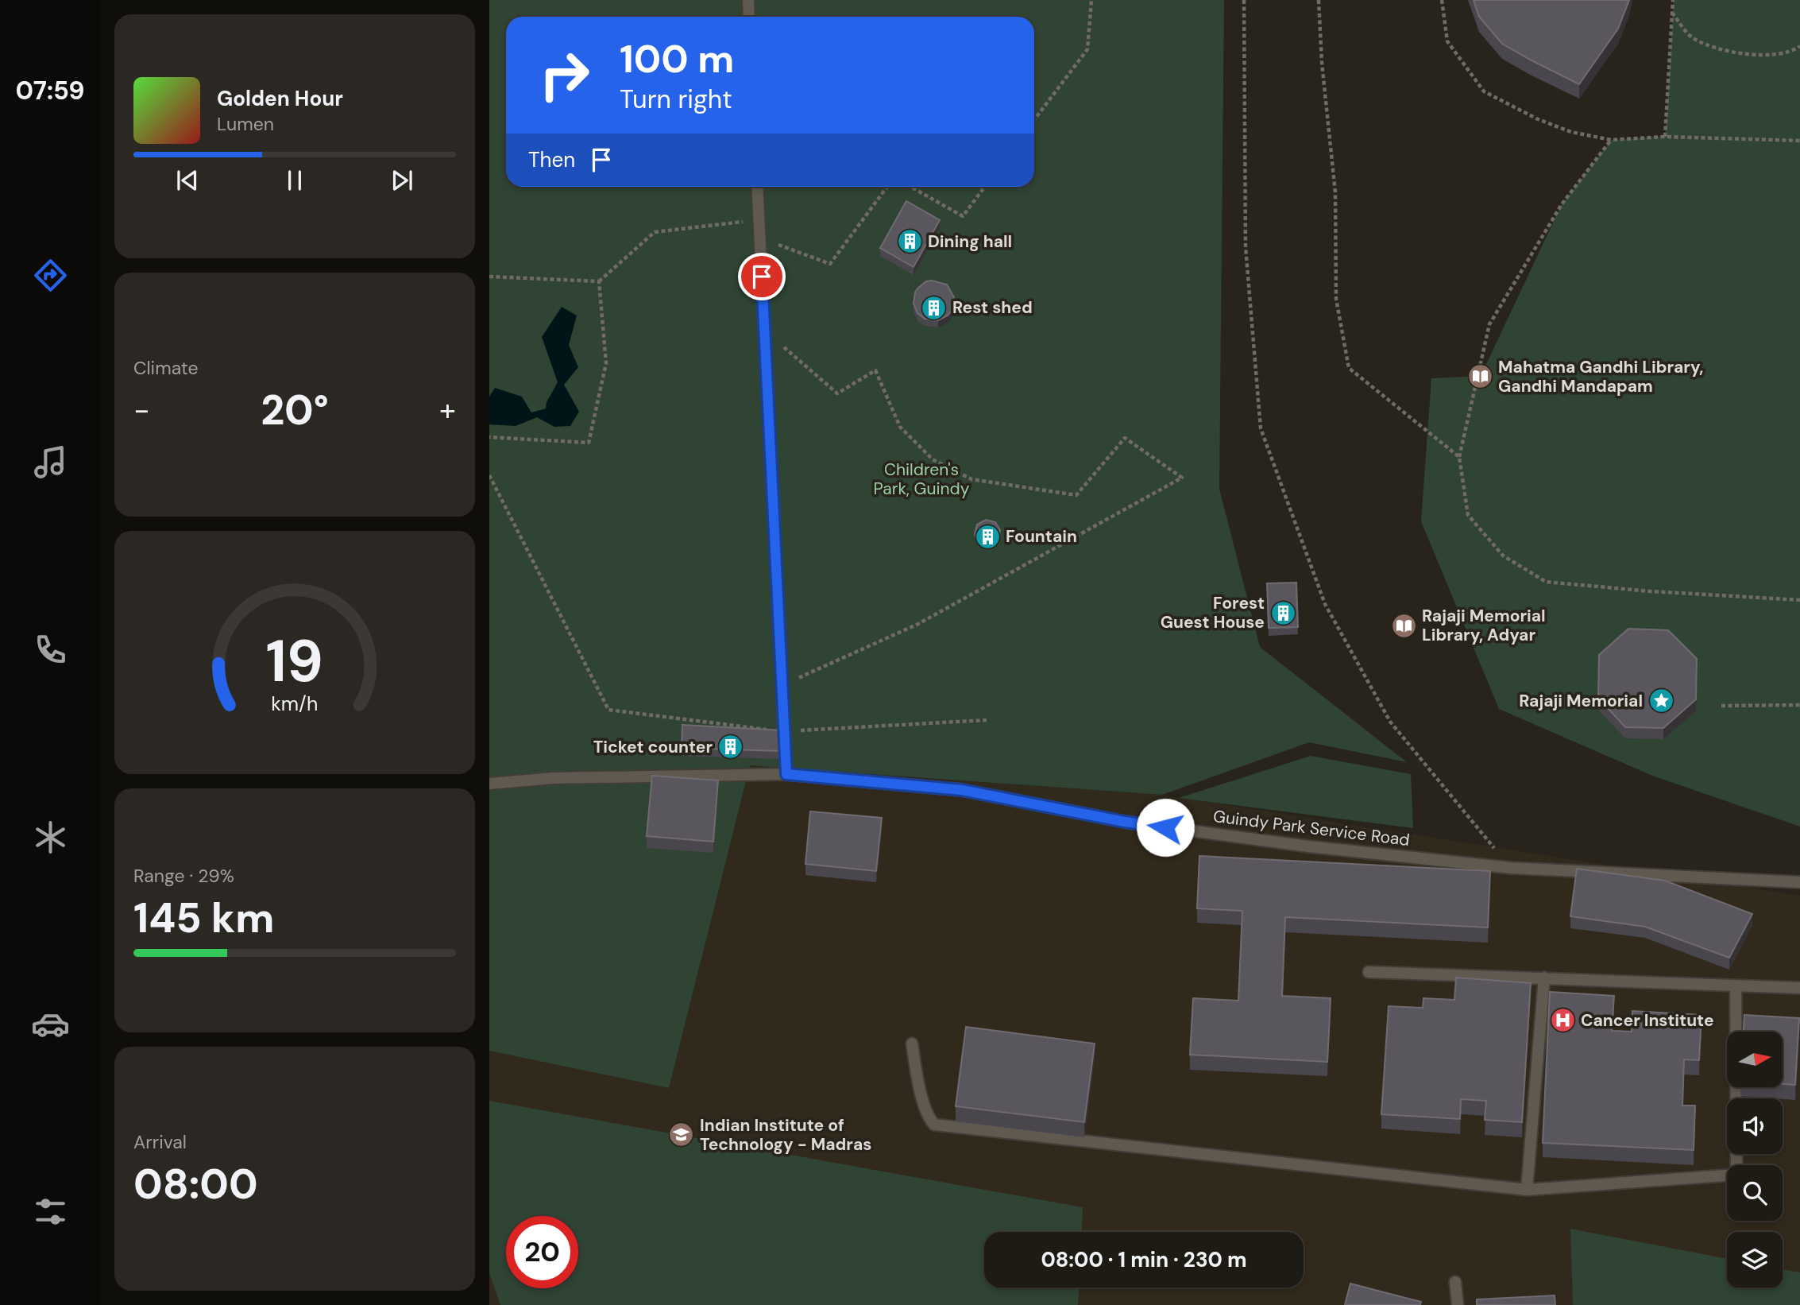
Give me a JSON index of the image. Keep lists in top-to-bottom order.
{
  "streets": {
    "lane": ["Guindy Park Service Road"]
  },
  "parks": ["Children's Park, Guindy"],
  "places": {
    "building": [
      "Dining hall",
      "Rest shed",
      "Fountain",
      "Forest Guest House",
      "Ticket counter"
    ],
    "library": ["Mahatma Gandhi Library, Gandhi Mandapam", "Rajaji Memorial Library, Adyar"],
    "place": ["Rajaji Memorial"],
    "hospital": ["Cancer Institute"],
    "school or university": ["Indian Institute of Technology - Madras"]
  },
  "north": "right",
  "page": {
    "tabs": "07:59",
    "turn": ["100 m", "Turn right"],
    "song": ["Golden Hour", "Lumen"],
    "then": "Then",
    "tile": [
      "Climate",
      ["Range · 29%", "145 km"],
      ["Arrival", "08:00"]
    ],
    "heat": ["−", "20°", "+"],
    "limit": "20",
    "trip": "08:00 · 1 min · 230 m",
    "gauge": ["19", "km/h"]
  }
}
